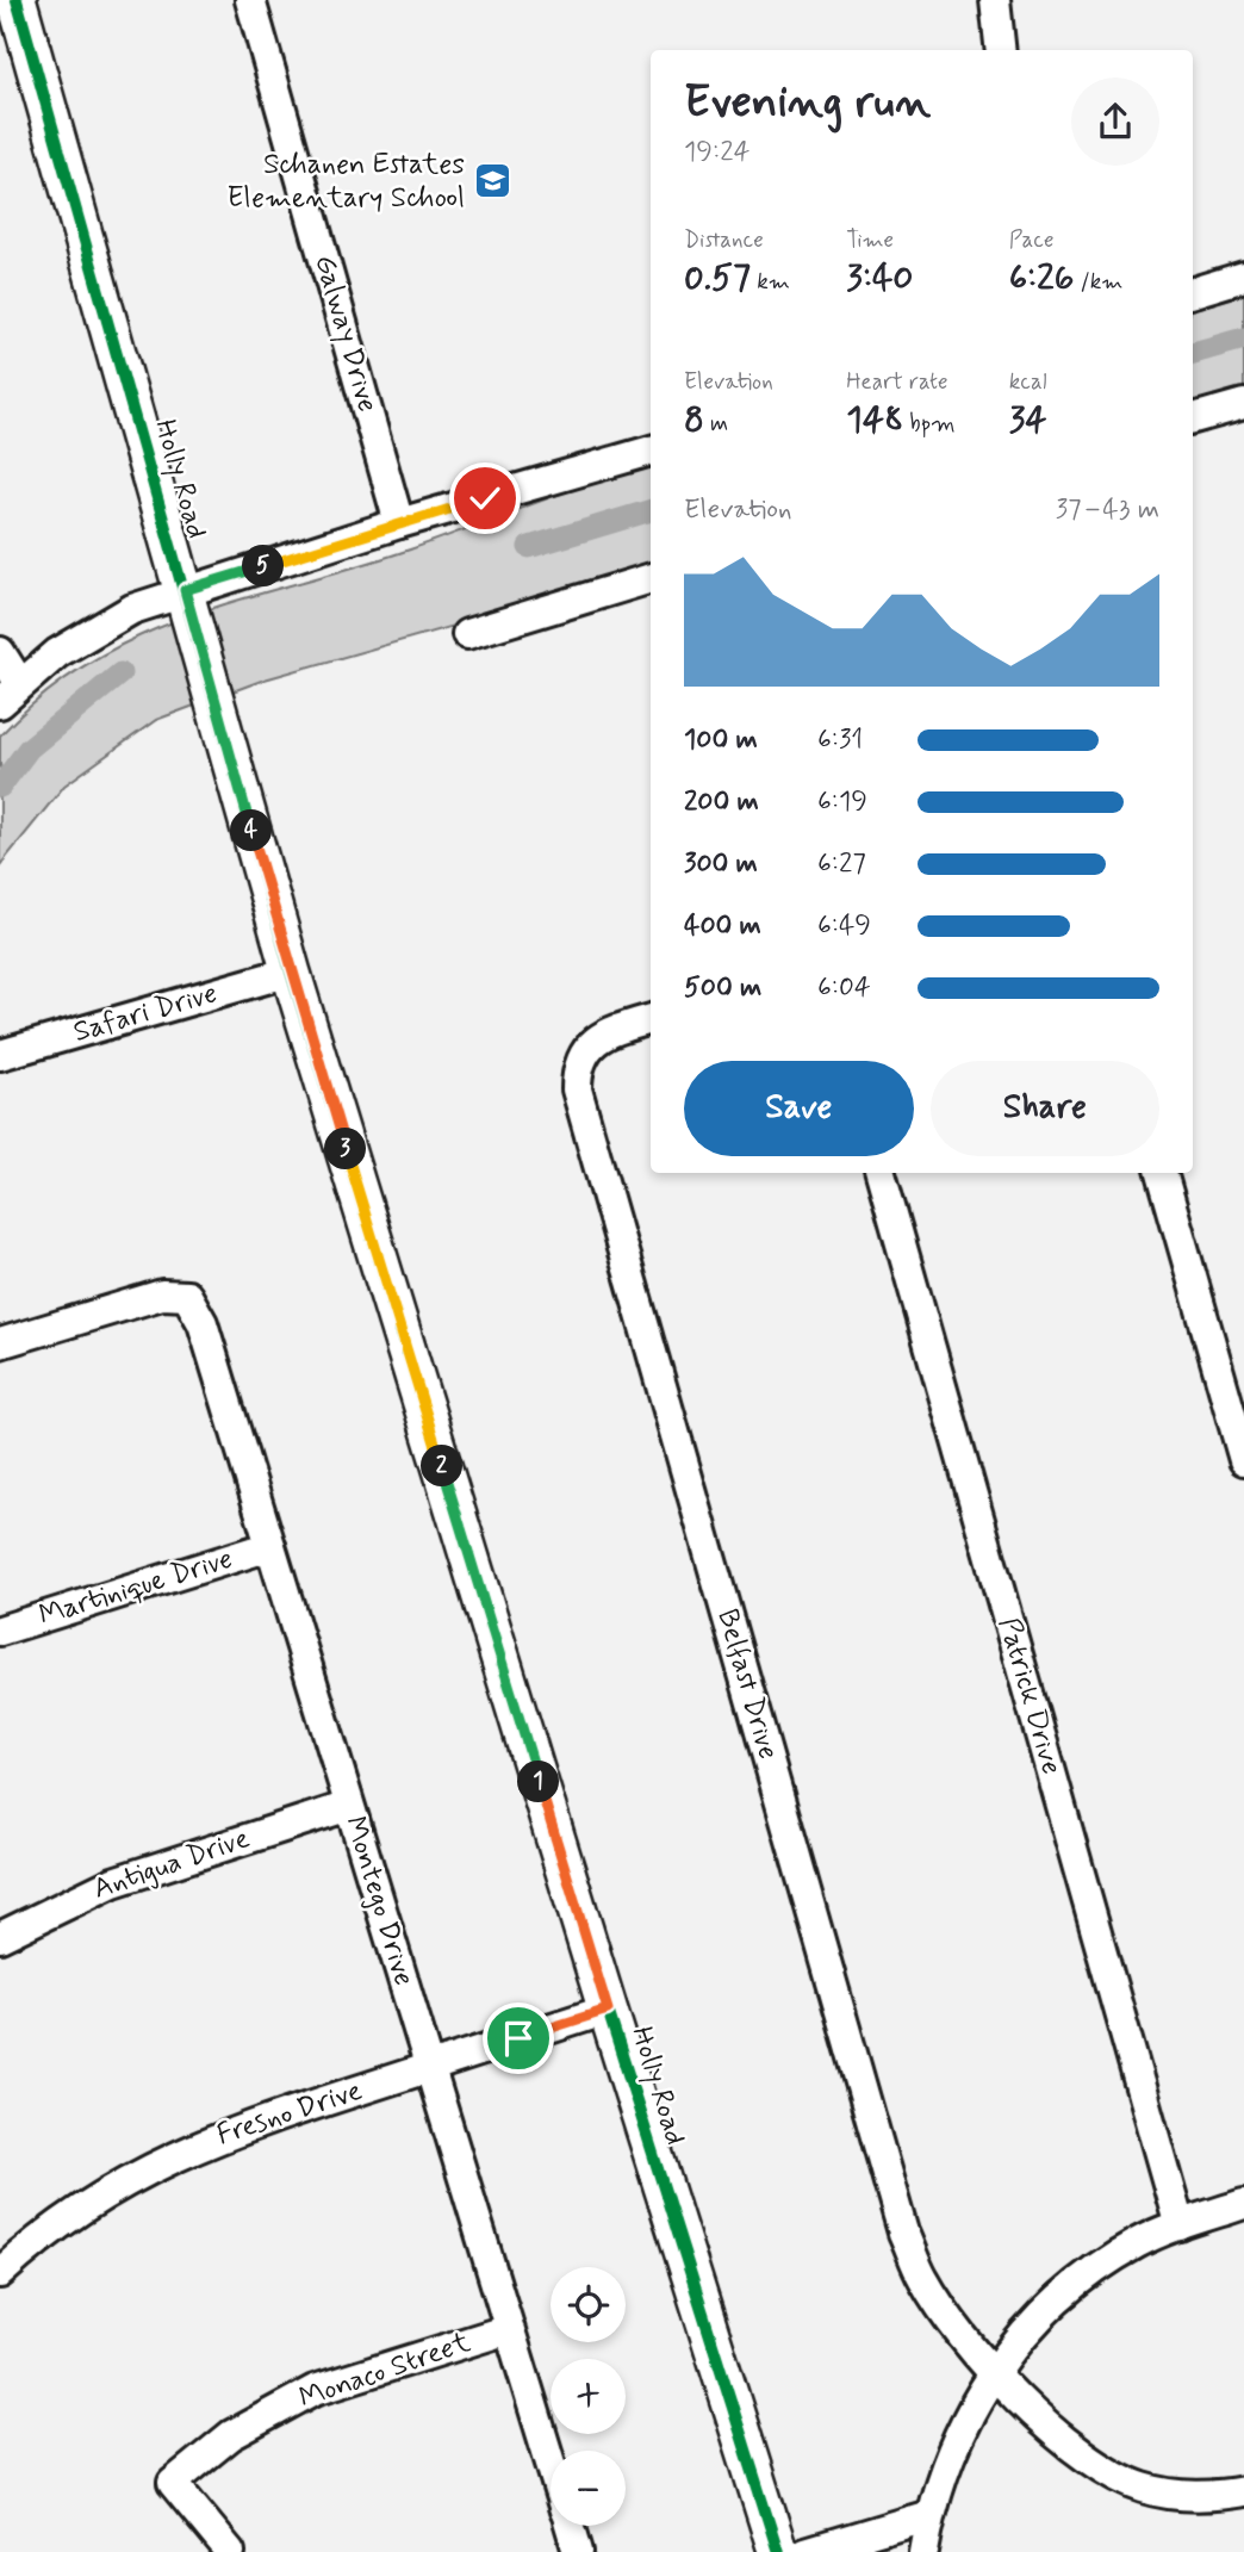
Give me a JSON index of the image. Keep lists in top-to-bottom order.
{
  "streets": {
    "main road": ["Holly Road"],
    "street": [
      "Galway Drive",
      "Safari Drive",
      "Martinique Drive",
      "Belfast Drive",
      "Patrick Drive",
      "Antigua Drive",
      "Montego Drive",
      "Fresno Drive",
      "Monaco Street"
    ]
  },
  "crossings": [
    ["Holly Road", "Safari Drive"],
    ["Holly Road", "Fresno Drive"],
    ["Martinique Drive", "Montego Drive"],
    ["Antigua Drive", "Montego Drive"],
    ["Montego Drive", "Fresno Drive"],
    ["Montego Drive", "Monaco Street"]
  ],
  "places": {
    "school or university": ["Schanen Estates Elementary School"]
  },
  "page": {
    "heading": ["Evening run", "19:24"],
    "stats": [
      ["Distance", "0.57 km"],
      ["Time", "3:40"],
      ["Pace", "6:26 /km"],
      ["Elevation", "8 m"],
      ["Heart rate", "148 bpm"],
      ["kcal", "34"]
    ],
    "chart": ["Elevation", "37–43 m"],
    "pins": [
      "5",
      "4",
      "3",
      "2",
      "1"
    ],
    "list": [
      {
        "name": "100 m",
        "note": "6:31"
      },
      {
        "name": "200 m",
        "note": "6:19"
      },
      {
        "name": "300 m",
        "note": "6:27"
      },
      {
        "name": "400 m",
        "note": "6:49"
      },
      {
        "name": "500 m",
        "note": "6:04"
      }
    ],
    "buttons": ["Save", "Share"],
    "map_buttons": ["+", "−"]
  }
}
